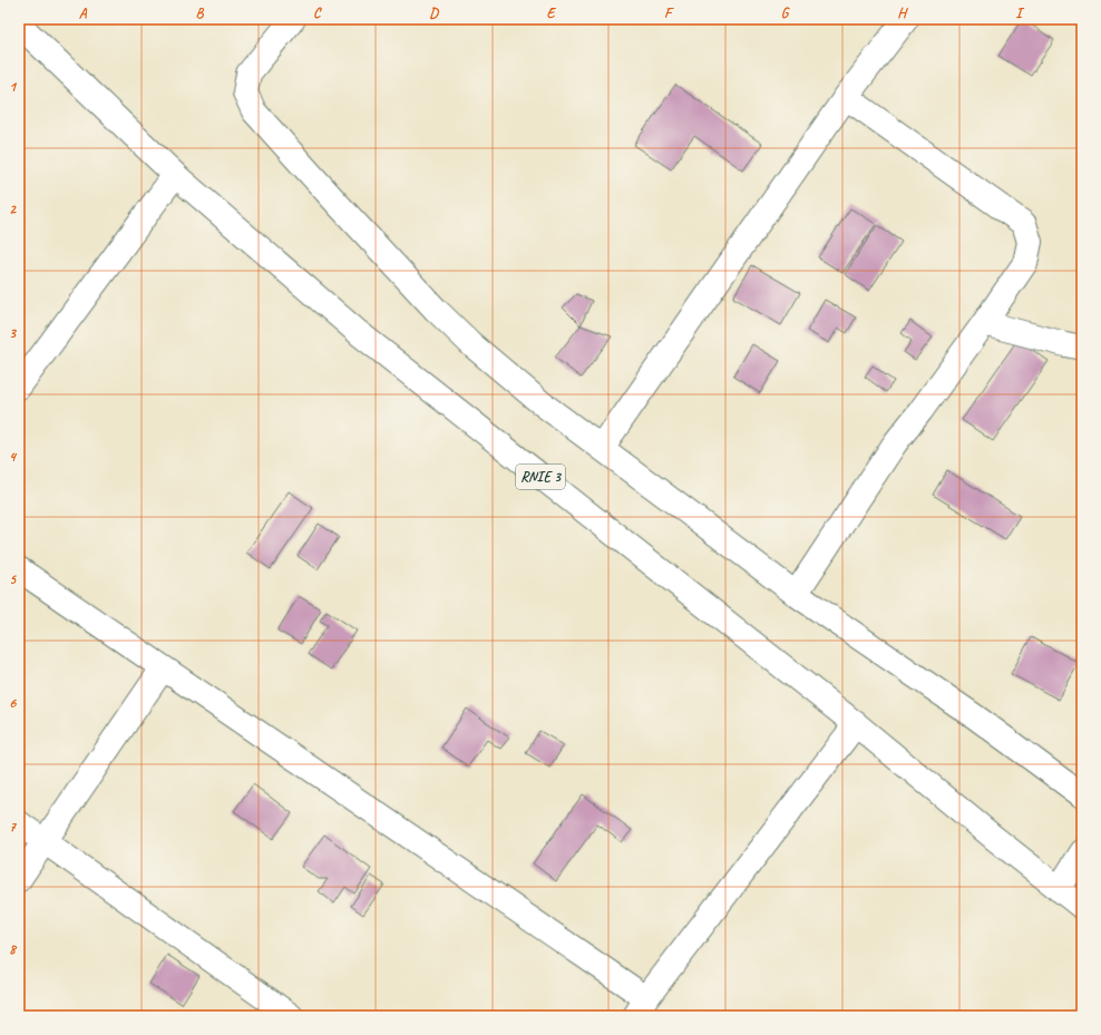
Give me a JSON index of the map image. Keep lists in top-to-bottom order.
{
  "streets": {
    "main road": ["RNIE 3"]
  },
  "grid": {
    "columns": [
      "A",
      "B",
      "C",
      "D",
      "E",
      "F",
      "G",
      "H",
      "I"
    ],
    "rows": [
      "1",
      "2",
      "3",
      "4",
      "5",
      "6",
      "7",
      "8"
    ]
  }
}
